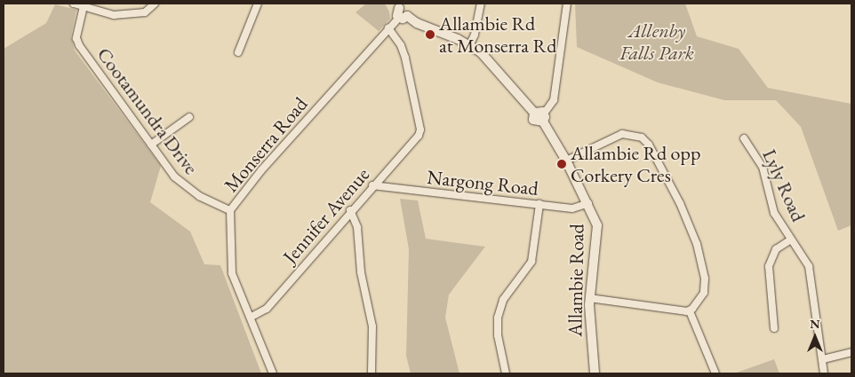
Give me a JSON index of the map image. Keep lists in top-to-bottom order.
{
  "streets": {
    "main road": ["Allambie Road"],
    "street": [
      "Cootamundra Drive",
      "Monserra Road",
      "Nargong Road",
      "Lyly Road",
      "Jennifer Avenue"
    ]
  },
  "crossings": [
    ["Cootamundra Drive", "Monserra Road"],
    ["Monserra Road", "Jennifer Avenue"],
    ["Nargong Road", "Jennifer Avenue"],
    ["Nargong Road", "Allambie Road"]
  ],
  "parks": ["Allenby Falls Park"],
  "places": ["Allambie Rd at Monserra Rd", "Allambie Rd opp Corkery Cres"],
  "north": "top"
}
